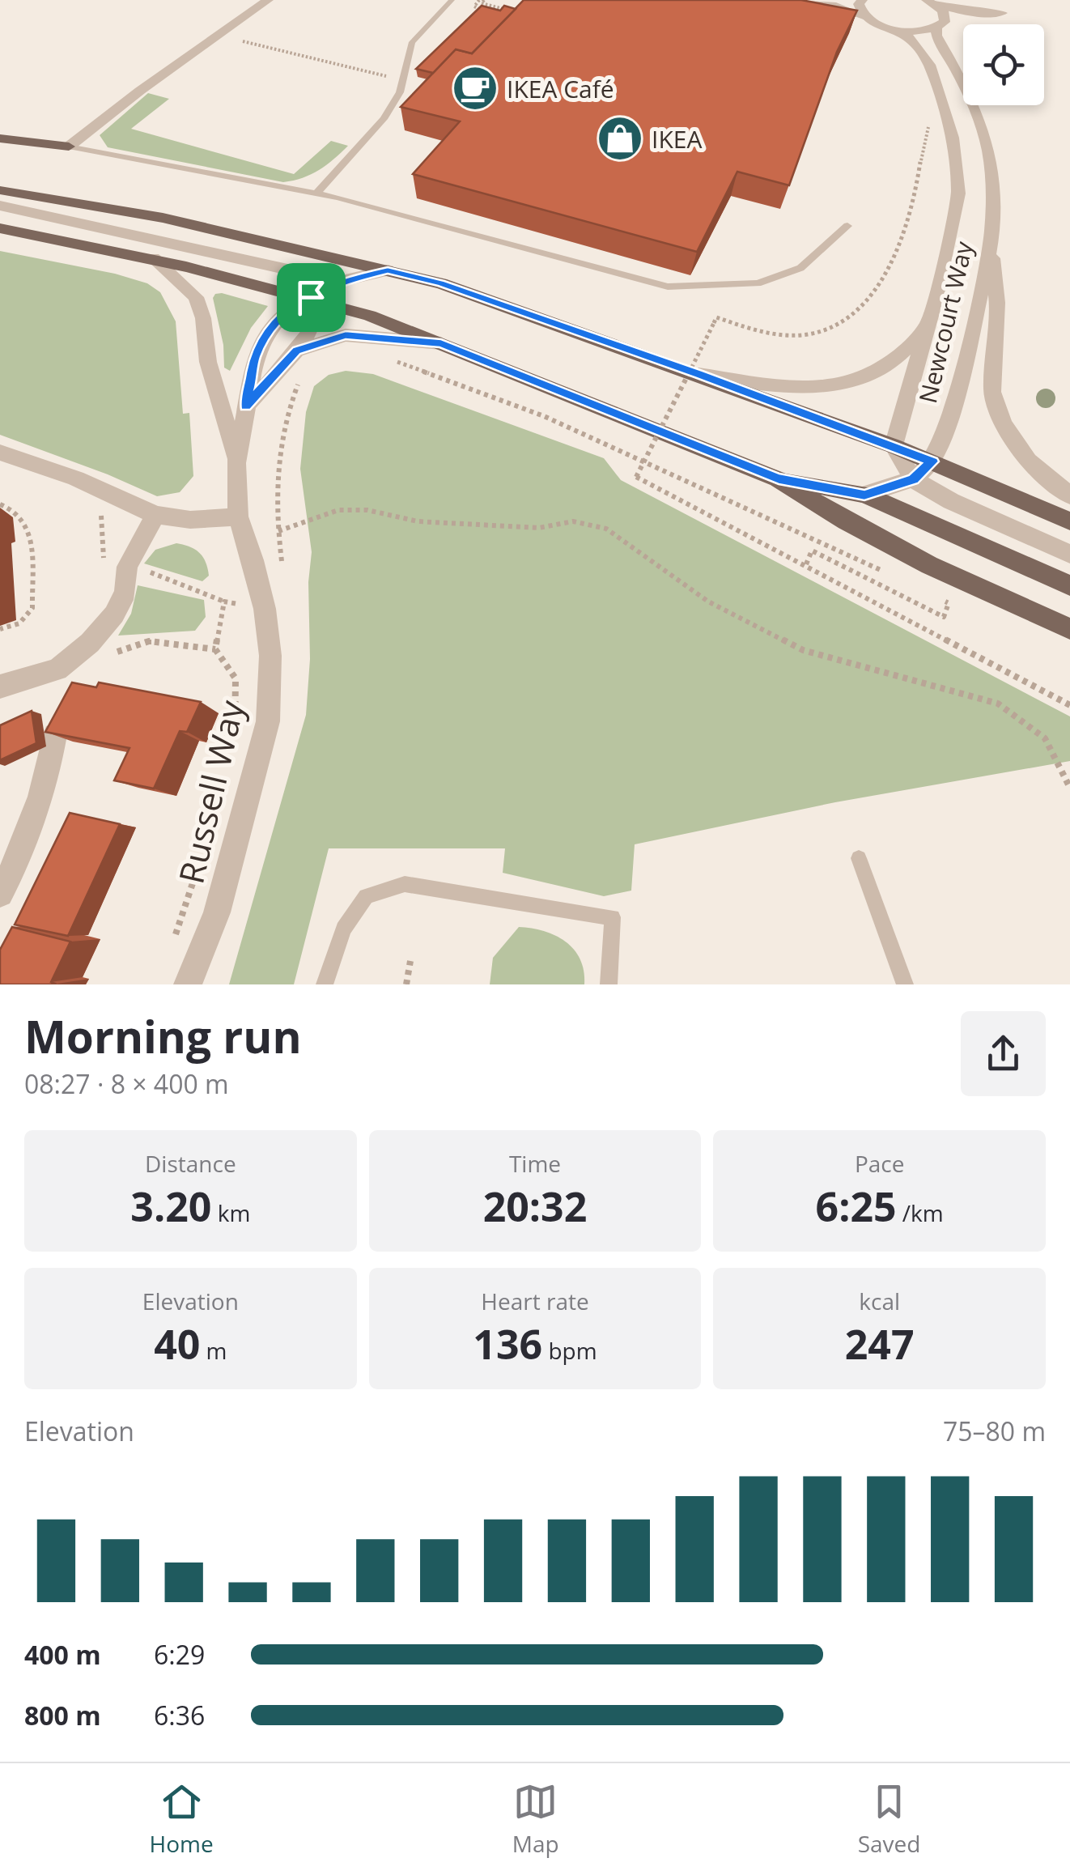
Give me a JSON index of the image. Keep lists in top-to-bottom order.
{
  "streets": {
    "street": ["Newcourt Way", "Russell Way"]
  },
  "places": {
    "cafe": ["IKEA Café"],
    "shop": ["IKEA"]
  },
  "page": {
    "heading": ["Morning run", "08:27 · 8 × 400 m"],
    "stats": [
      ["Distance", "3.20 km"],
      ["Time", "20:32"],
      ["Pace", "6:25 /km"],
      ["Elevation", "40 m"],
      ["Heart rate", "136 bpm"],
      ["kcal", "247"]
    ],
    "chart": ["Elevation", "75–80 m"],
    "list": [
      {
        "name": "400 m",
        "note": "6:29"
      },
      {
        "name": "800 m",
        "note": "6:36"
      }
    ],
    "tabs": ["Home", "Map", "Saved"]
  }
}
